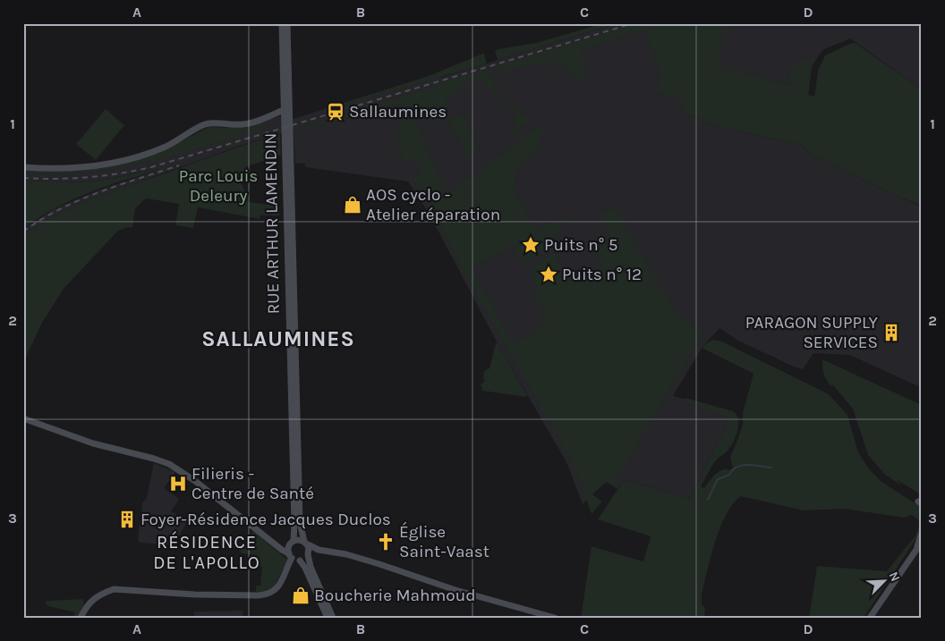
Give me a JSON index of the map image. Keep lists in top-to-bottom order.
{
  "streets": {
    "main road": ["RUE ARTHUR LAMENDIN"]
  },
  "districts": ["SALLAUMINES", "RÉSIDENCE DE L'APOLLO"],
  "parks": ["Parc Louis Deleury"],
  "places": {
    "station": ["Sallaumines"],
    "shop": ["AOS cyclo - Atelier réparation", "Boucherie Mahmoud"],
    "place": ["Puits n° 5", "Puits n° 12"],
    "building": ["PARAGON SUPPLY SERVICES", "Foyer-Résidence Jacques Duclos"],
    "hospital": ["Filieris - Centre de Santé"],
    "church": ["Église Saint-Vaast"]
  },
  "north": "top right",
  "grid": {
    "columns": [
      "A",
      "B",
      "C",
      "D"
    ],
    "rows": ["1", "2", "3"]
  }
}
